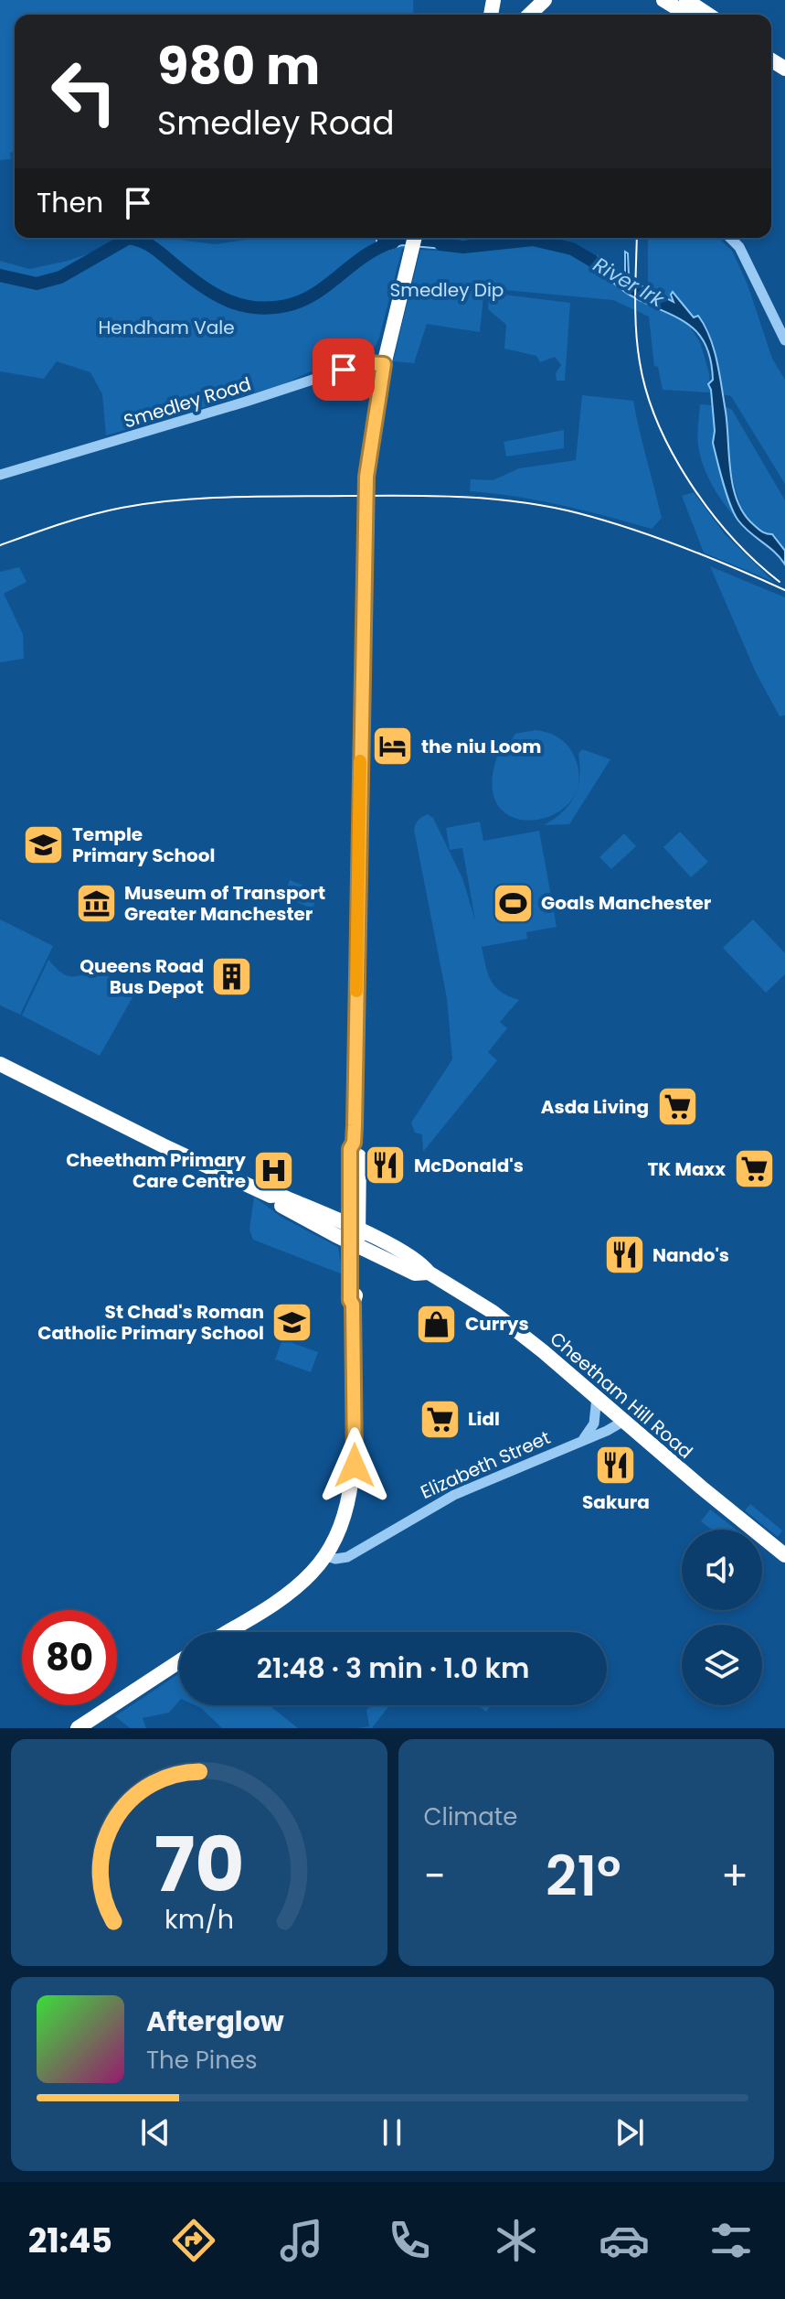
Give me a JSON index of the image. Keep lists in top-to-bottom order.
{
  "streets": {
    "highway": ["Cheetham Hill Road"],
    "street": ["Smedley Road", "Elizabeth Street"]
  },
  "crossings": [
    ["Cheetham Hill Road", "Elizabeth Street"]
  ],
  "water": ["River Irk"],
  "parks": ["Smedley Dip", "Hendham Vale"],
  "places": {
    "hotel": ["the niu Loom"],
    "school or university": ["Temple Primary School", "St Chad's Roman Catholic Primary School"],
    "museum": ["Museum of Transport Greater Manchester"],
    "sports": ["Goals Manchester"],
    "building": ["Queens Road Bus Depot"],
    "supermarket": ["Asda Living", "TK Maxx", "Lidl"],
    "restaurant": ["McDonald's", "Nando's", "Sakura"],
    "hospital": ["Cheetham Primary Care Centre"],
    "shop": ["Currys"]
  },
  "page": {
    "turn": ["980 m", "Smedley Road"],
    "then": "Then",
    "limit": "80",
    "trip": "21:48 · 3 min · 1.0 km",
    "tile": "Climate",
    "heat": ["−", "21°", "+"],
    "song": ["Afterglow", "The Pines"],
    "tabs": "21:45",
    "gauge": ["70", "km/h"]
  }
}
